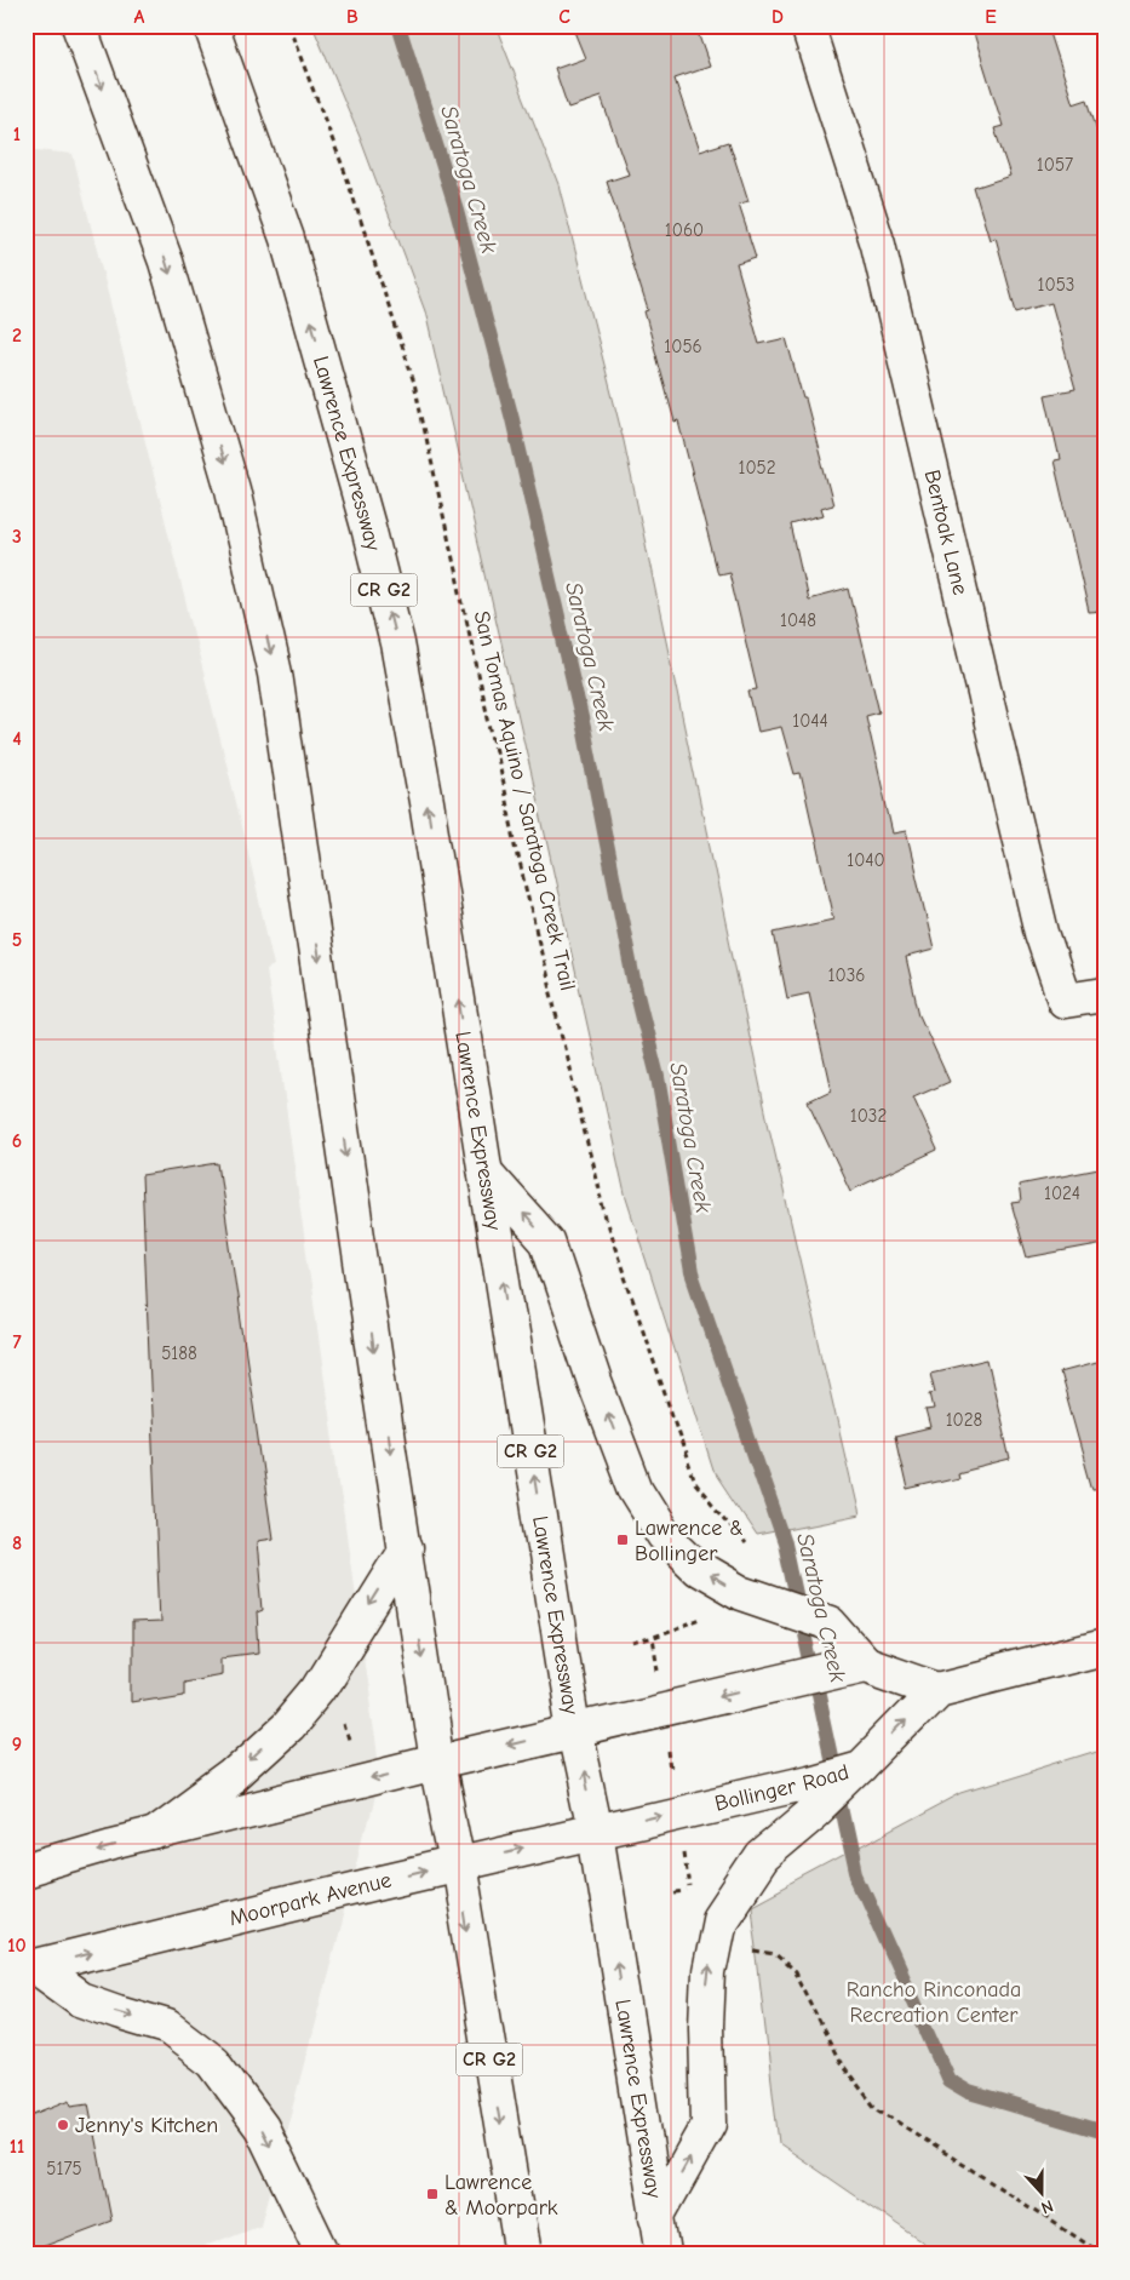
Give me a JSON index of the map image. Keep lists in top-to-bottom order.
{
  "streets": {
    "main road": [
      "Lawrence Expressway",
      "Bentoak Lane",
      "CR G2",
      "Bollinger Road",
      "Moorpark Avenue"
    ],
    "path": ["San Tomas Aquino / Saratoga Creek Trail"]
  },
  "crossings": [
    ["Lawrence Expressway", "Bollinger Road"],
    ["Lawrence Expressway", "Moorpark Avenue"],
    ["CR G2", "Moorpark Avenue"],
    ["Bollinger Road", "Moorpark Avenue"]
  ],
  "one_way": ["Bollinger Road"],
  "water": ["Saratoga Creek"],
  "parks": ["Rancho Rinconada Recreation Center"],
  "places": {
    "transit": ["Lawrence & Bollinger", "Lawrence & Moorpark"],
    "other": ["Jenny's Kitchen"]
  },
  "house_numbers": [
    "1057",
    "1060",
    "1053",
    "1056",
    "1052",
    "1048",
    "1044",
    "1040",
    "1036",
    "1032",
    "1024",
    "5188",
    "1028",
    "5175"
  ],
  "north": "bottom",
  "grid": {
    "columns": [
      "A",
      "B",
      "C",
      "D",
      "E"
    ],
    "rows": [
      "1",
      "2",
      "3",
      "4",
      "5",
      "6",
      "7",
      "8",
      "9",
      "10",
      "11"
    ]
  }
}
